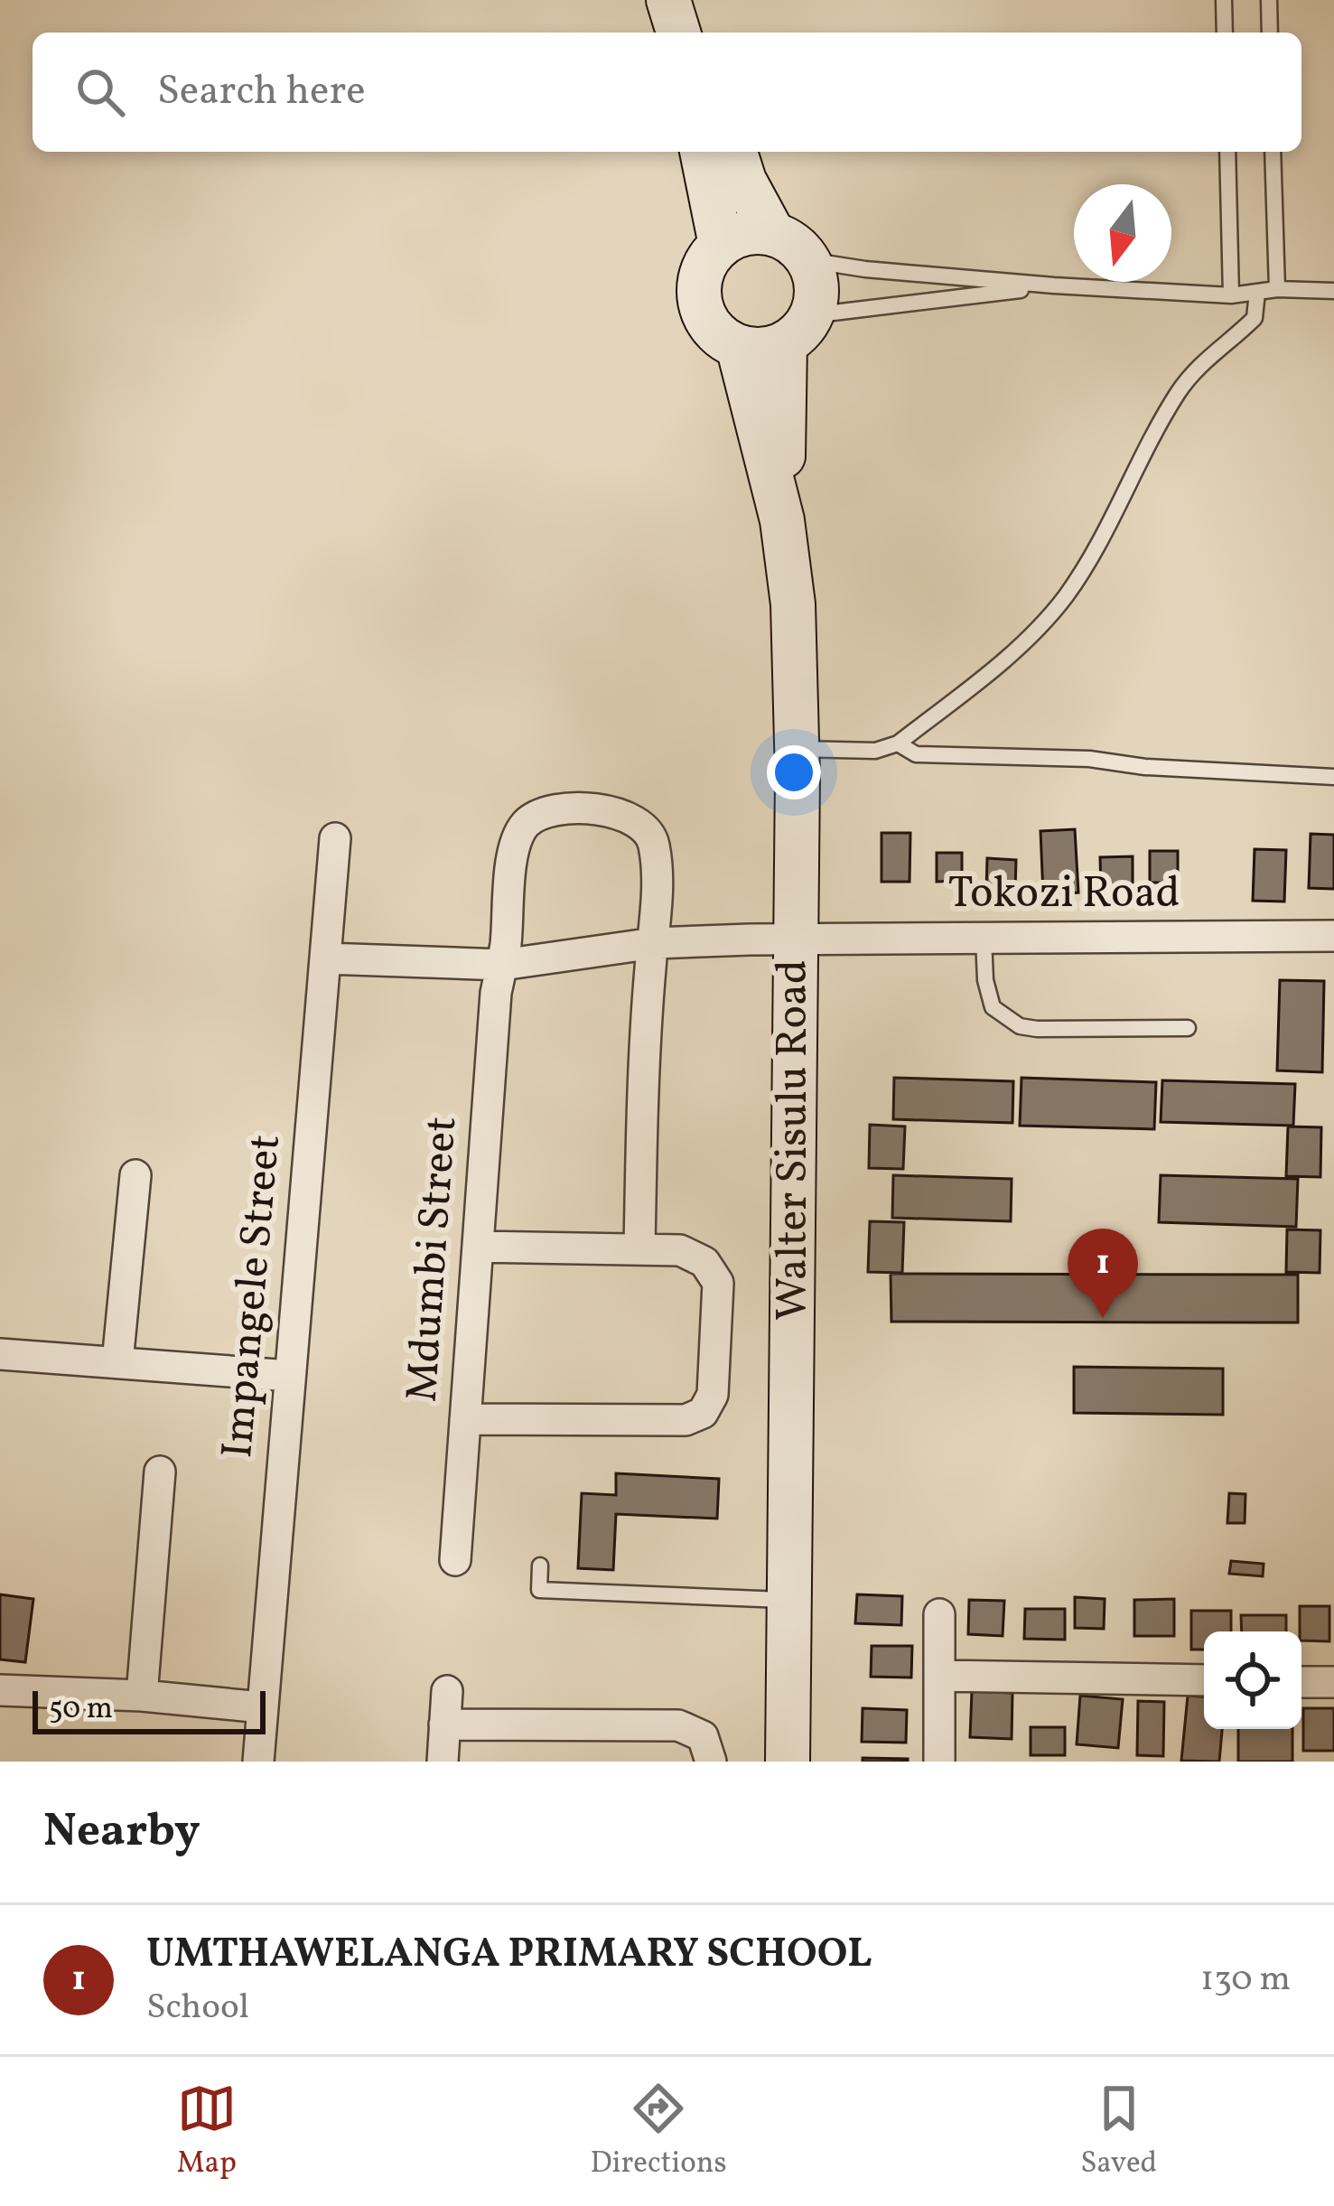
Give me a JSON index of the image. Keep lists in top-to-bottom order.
{
  "streets": {
    "street": [
      "Tokozi Road",
      "Walter Sisulu Road",
      "Mdumbi Street",
      "Impangele Street"
    ]
  },
  "crossings": [
    ["Tokozi Road", "Walter Sisulu Road"],
    ["Tokozi Road", "Mdumbi Street"],
    ["Tokozi Road", "Impangele Street"]
  ],
  "scale_bar": "50 m",
  "north": "bottom",
  "page": {
    "search": "Search here",
    "pins": "1",
    "scale": "50 m",
    "heading": "Nearby",
    "list": [
      {
        "mark": "1",
        "name": "UMTHAWELANGA PRIMARY SCHOOL",
        "note": "School",
        "value": "130 m"
      }
    ],
    "nav": ["Map", "Directions", "Saved"]
  }
}
